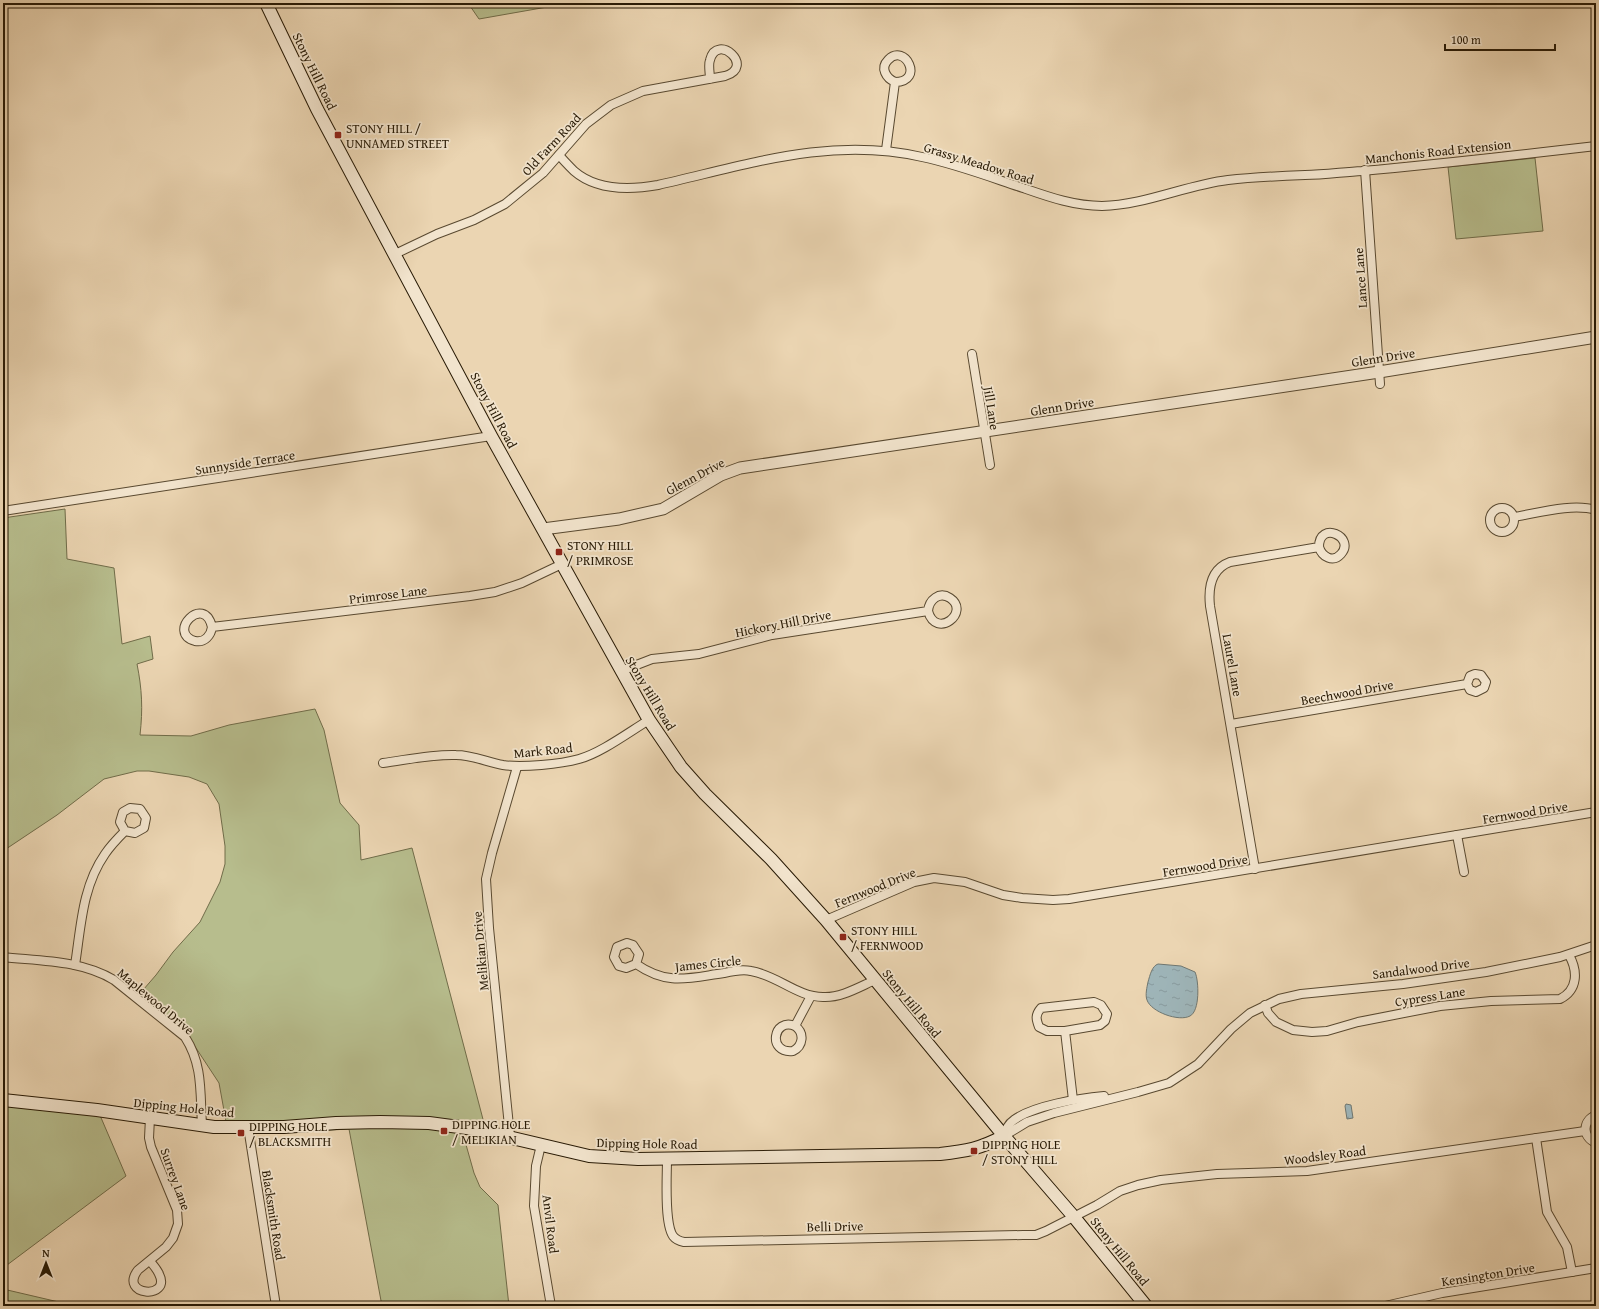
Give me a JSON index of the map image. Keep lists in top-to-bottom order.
{
  "streets": {
    "main road": ["Stony Hill Road", "Dipping Hole Road"],
    "street": [
      "Old Farm Road",
      "Manchonis Road Extension",
      "Grassy Meadow Road",
      "Lance Lane",
      "Glenn Drive",
      "Jill Lane",
      "Sunnyside Terrace",
      "Primrose Lane",
      "Hickory Hill Drive",
      "Laurel Lane",
      "Beechwood Drive",
      "Mark Road",
      "Fernwood Drive",
      "Melikian Drive",
      "James Circle",
      "Sandalwood Drive",
      "Cypress Lane",
      "Maplewood Drive",
      "Woodsley Road",
      "Surrey Lane",
      "Blacksmith Road",
      "Anvil Road",
      "Belli Drive",
      "Kensington Drive"
    ]
  },
  "crossings": [
    ["Stony Hill Road", "Old Farm Road"],
    ["Stony Hill Road", "Glenn Drive"],
    ["Stony Hill Road", "Sunnyside Terrace"],
    ["Stony Hill Road", "Primrose Lane"],
    ["Stony Hill Road", "Hickory Hill Drive"],
    ["Stony Hill Road", "Mark Road"],
    ["Stony Hill Road", "Fernwood Drive"],
    ["Stony Hill Road", "James Circle"],
    ["Stony Hill Road", "Dipping Hole Road"],
    ["Stony Hill Road", "Woodsley Road"],
    ["Stony Hill Road", "Belli Drive"],
    ["Old Farm Road", "Grassy Meadow Road"],
    ["Manchonis Road Extension", "Grassy Meadow Road"],
    ["Manchonis Road Extension", "Lance Lane"],
    ["Lance Lane", "Glenn Drive"],
    ["Glenn Drive", "Jill Lane"],
    ["Laurel Lane", "Beechwood Drive"],
    ["Laurel Lane", "Fernwood Drive"],
    ["Mark Road", "Melikian Drive"],
    ["Melikian Drive", "Dipping Hole Road"],
    ["Sandalwood Drive", "Cypress Lane"],
    ["Maplewood Drive", "Dipping Hole Road"],
    ["Dipping Hole Road", "Surrey Lane"],
    ["Dipping Hole Road", "Blacksmith Road"],
    ["Dipping Hole Road", "Anvil Road"],
    ["Dipping Hole Road", "Belli Drive"],
    ["Woodsley Road", "Belli Drive"]
  ],
  "places": {
    "transit": [
      "STONY HILL / UNNAMED STREET",
      "STONY HILL / PRIMROSE",
      "STONY HILL / FERNWOOD",
      "DIPPING HOLE / MELIKIAN",
      "DIPPING HOLE / BLACKSMITH",
      "DIPPING HOLE / STONY HILL"
    ]
  },
  "scale_bar": "100 m",
  "north": "top"
}
